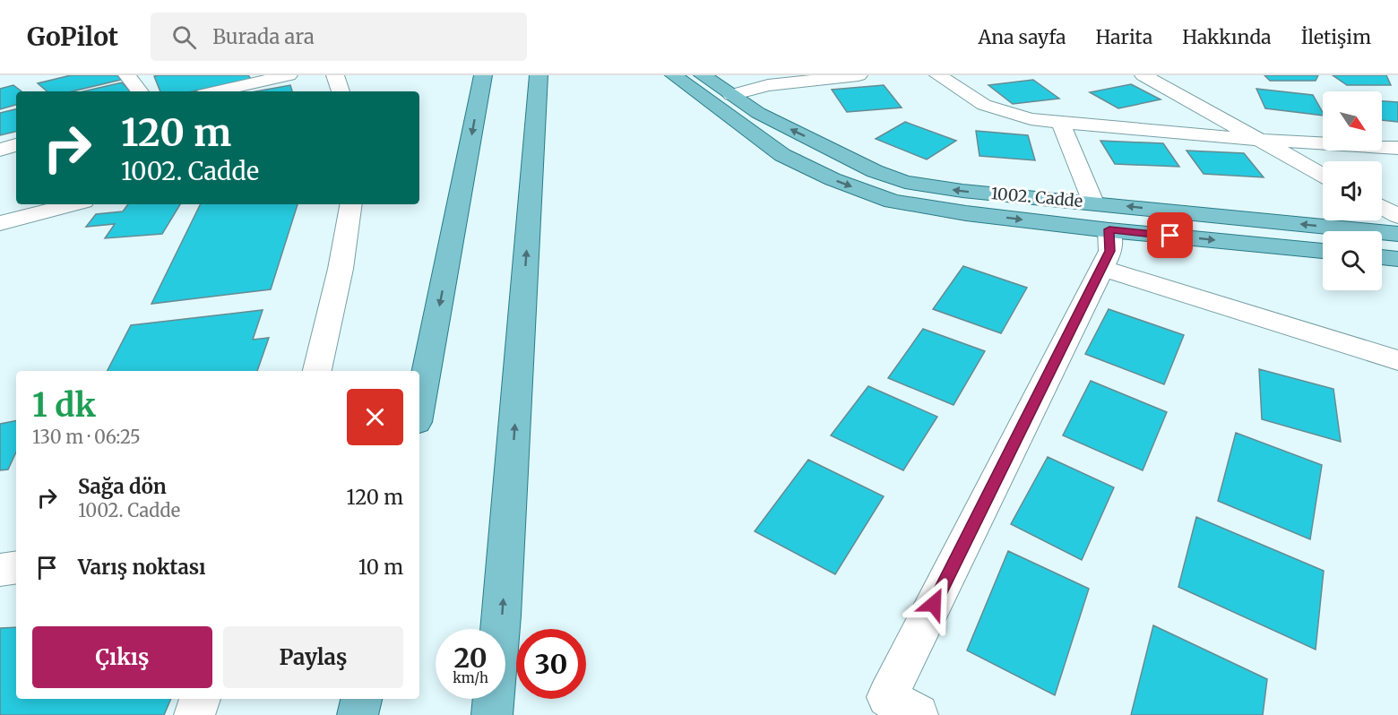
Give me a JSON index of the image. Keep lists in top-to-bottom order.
{
  "streets": {
    "main road": ["1002. Cadde"]
  },
  "north": "bottom right",
  "page": {
    "header": "GoPilot",
    "search": "Burada ara",
    "nav": [
      "Ana sayfa",
      "Harita",
      "Hakkında",
      "İletişim"
    ],
    "turn": ["120 m", "1002. Cadde"],
    "heading": ["1 dk", "130 m · 06:25"],
    "list": [
      {
        "name": "Sağa dön",
        "note": "1002. Cadde",
        "value": "120 m"
      },
      {
        "name": "Varış noktası",
        "value": "10 m"
      }
    ],
    "buttons": ["Çıkış", "Paylaş"],
    "speed": "20 km/h",
    "limit": "30"
  }
}
